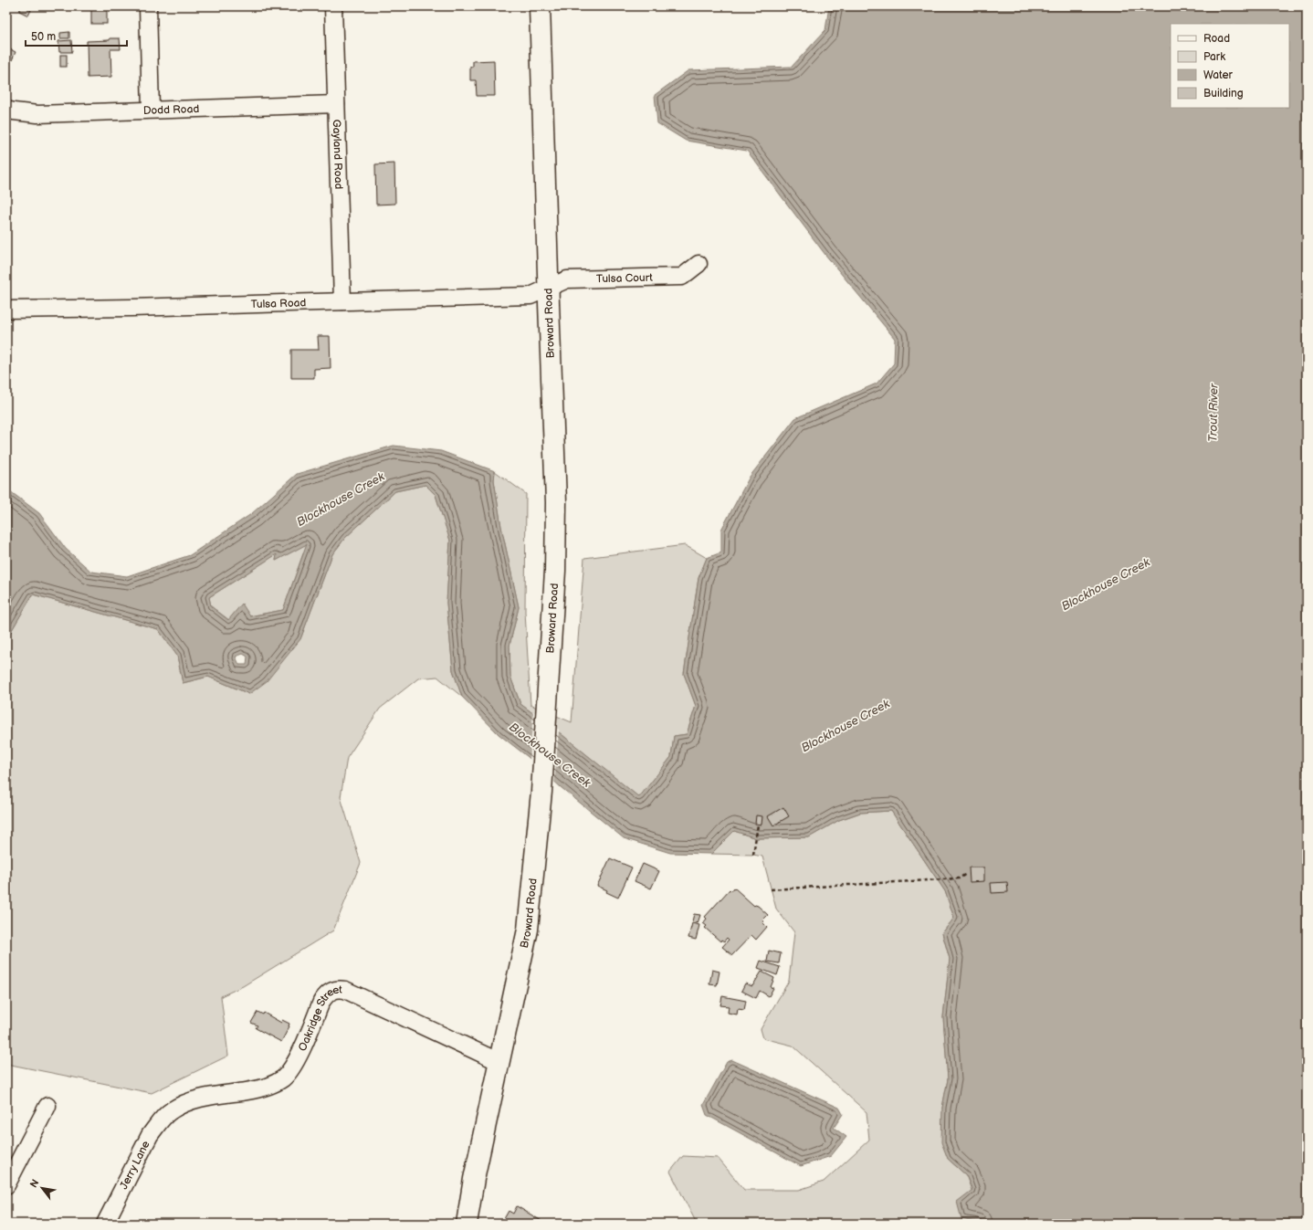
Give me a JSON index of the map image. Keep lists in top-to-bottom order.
{
  "streets": {
    "main road": ["Broward Road"],
    "street": [
      "Dodd Road",
      "Gayland Road",
      "Tulsa Court",
      "Tulsa Road",
      "Oakridge Street",
      "Jerry Lane"
    ]
  },
  "crossings": [
    ["Dodd Road", "Gayland Road"],
    ["Gayland Road", "Tulsa Road"],
    ["Tulsa Court", "Tulsa Road"],
    ["Tulsa Court", "Broward Road"],
    ["Tulsa Road", "Broward Road"],
    ["Broward Road", "Oakridge Street"],
    ["Oakridge Street", "Jerry Lane"]
  ],
  "water": ["Trout River", "Blockhouse Creek"],
  "legend": [
    "Road",
    "Park",
    "Water",
    "Building"
  ],
  "scale_bar": "50 m",
  "north": "top left"
}
